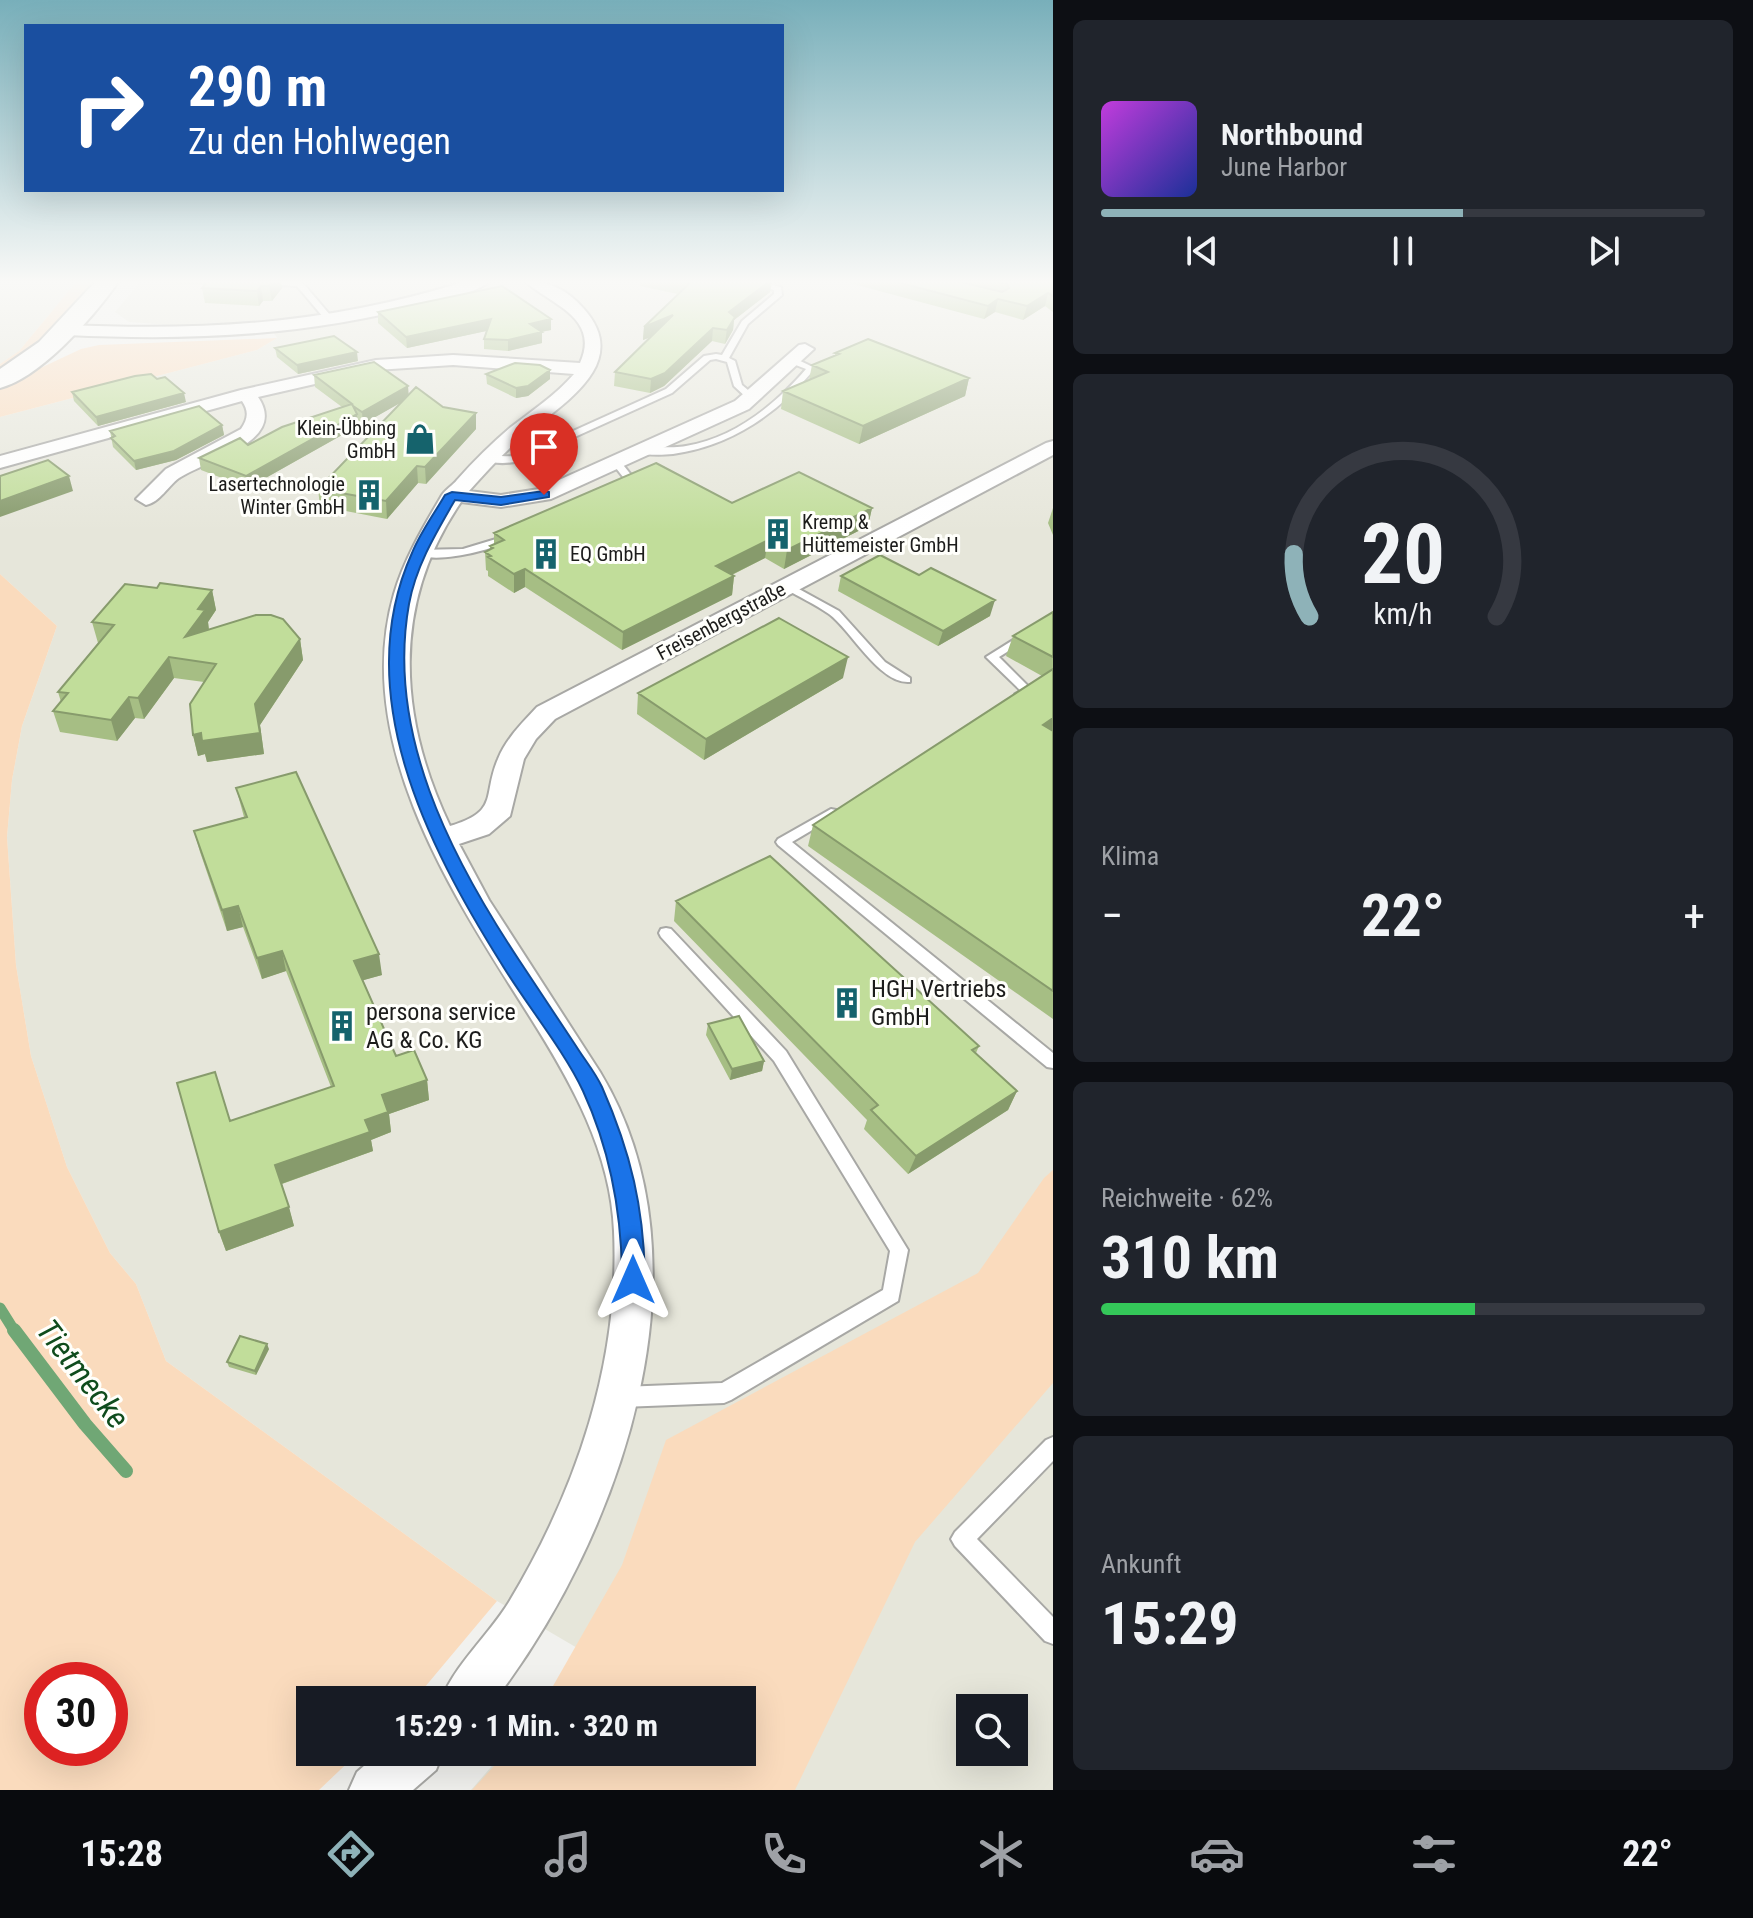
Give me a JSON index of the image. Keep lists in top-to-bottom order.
{
  "streets": {
    "street": ["Freisenbergstraße"]
  },
  "water": ["Tietmecke"],
  "places": {
    "shop": ["Klein-Übbing GmbH"],
    "building": [
      "Lasertechnologie Winter GmbH",
      "Kremp & Hüttemeister GmbH",
      "EQ GmbH",
      "HGH Vertriebs GmbH",
      "persona service AG & Co. KG"
    ]
  },
  "page": {
    "turn": ["290 m", "Zu den Hohlwegen"],
    "song": ["Northbound", "June Harbor"],
    "tile": [
      "Klima",
      ["Reichweite · 62%", "310 km"],
      ["Ankunft", "15:29"]
    ],
    "heat": ["−", "22°", "+"],
    "limit": "30",
    "trip": "15:29 · 1 Min. · 320 m",
    "tabs": ["15:28", "22°"],
    "gauge": ["20", "km/h"]
  }
}
